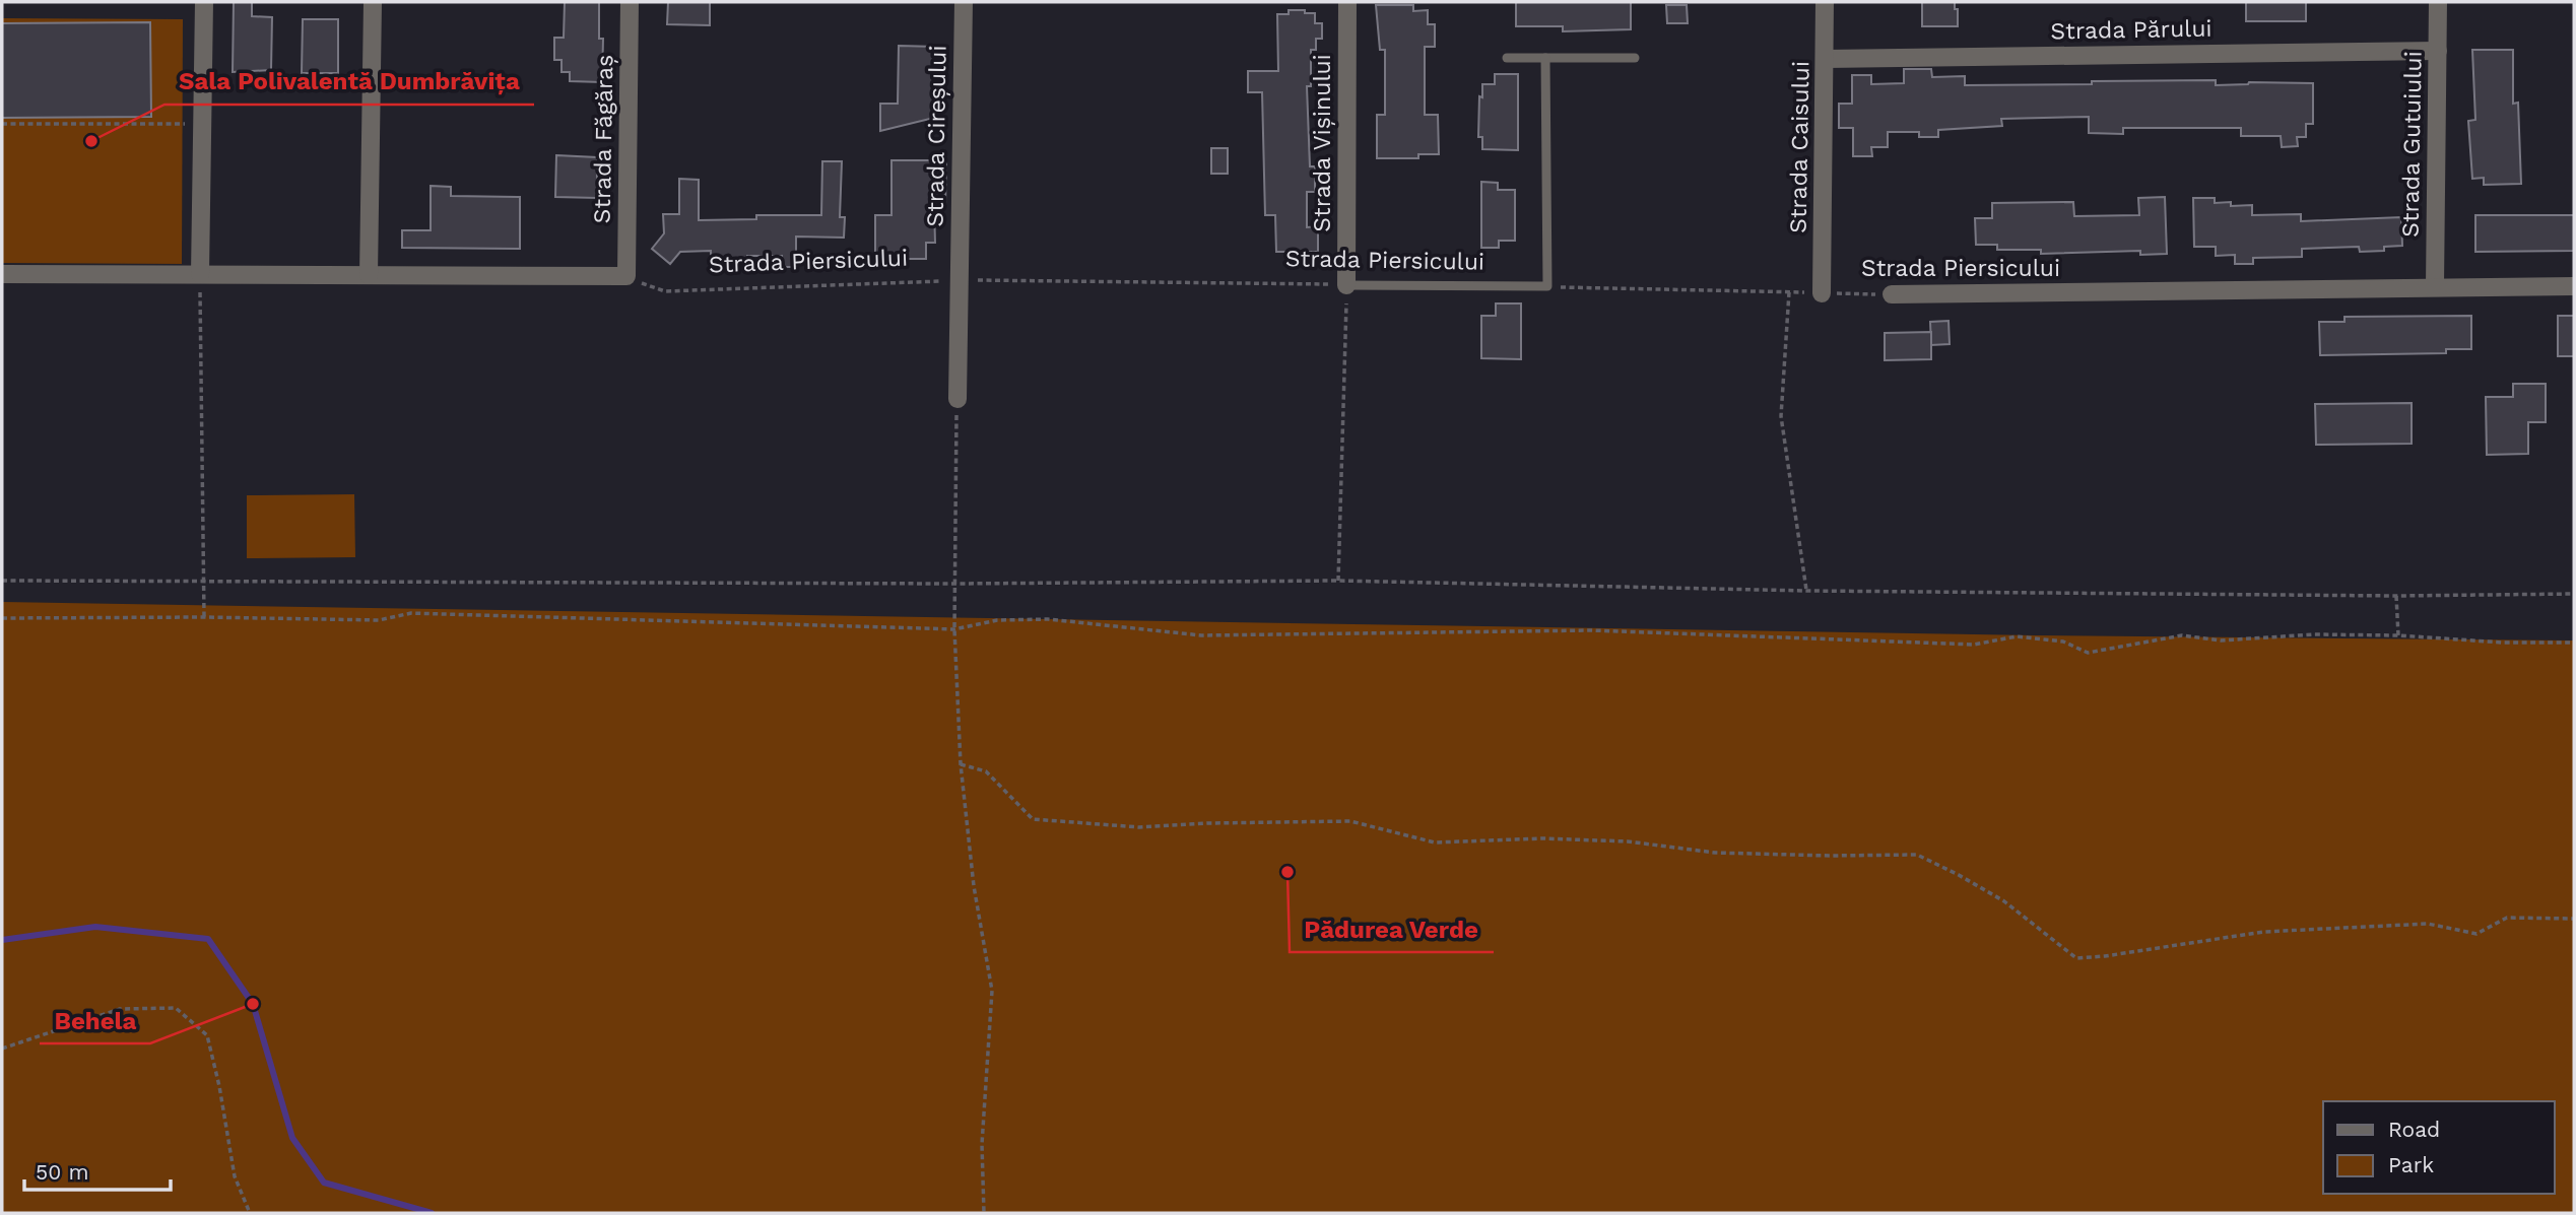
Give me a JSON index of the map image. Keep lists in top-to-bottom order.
{
  "streets": {
    "street": [
      "Strada Părului",
      "Strada Cireșului",
      "Strada Făgăraș",
      "Strada Vișinului",
      "Strada Gutuiului",
      "Strada Caisului",
      "Strada Piersicului"
    ]
  },
  "crossings": [
    ["Strada Părului", "Strada Gutuiului"],
    ["Strada Părului", "Strada Caisului"],
    ["Strada Cireșului", "Strada Piersicului"],
    ["Strada Făgăraș", "Strada Piersicului"],
    ["Strada Vișinului", "Strada Piersicului"],
    ["Strada Gutuiului", "Strada Piersicului"],
    ["Strada Caisului", "Strada Piersicului"]
  ],
  "places": ["Sala Polivalentă Dumbrăvița", "Pădurea Verde", "Behela"],
  "legend": ["Road", "Park"],
  "scale_bar": "50 m"
}
